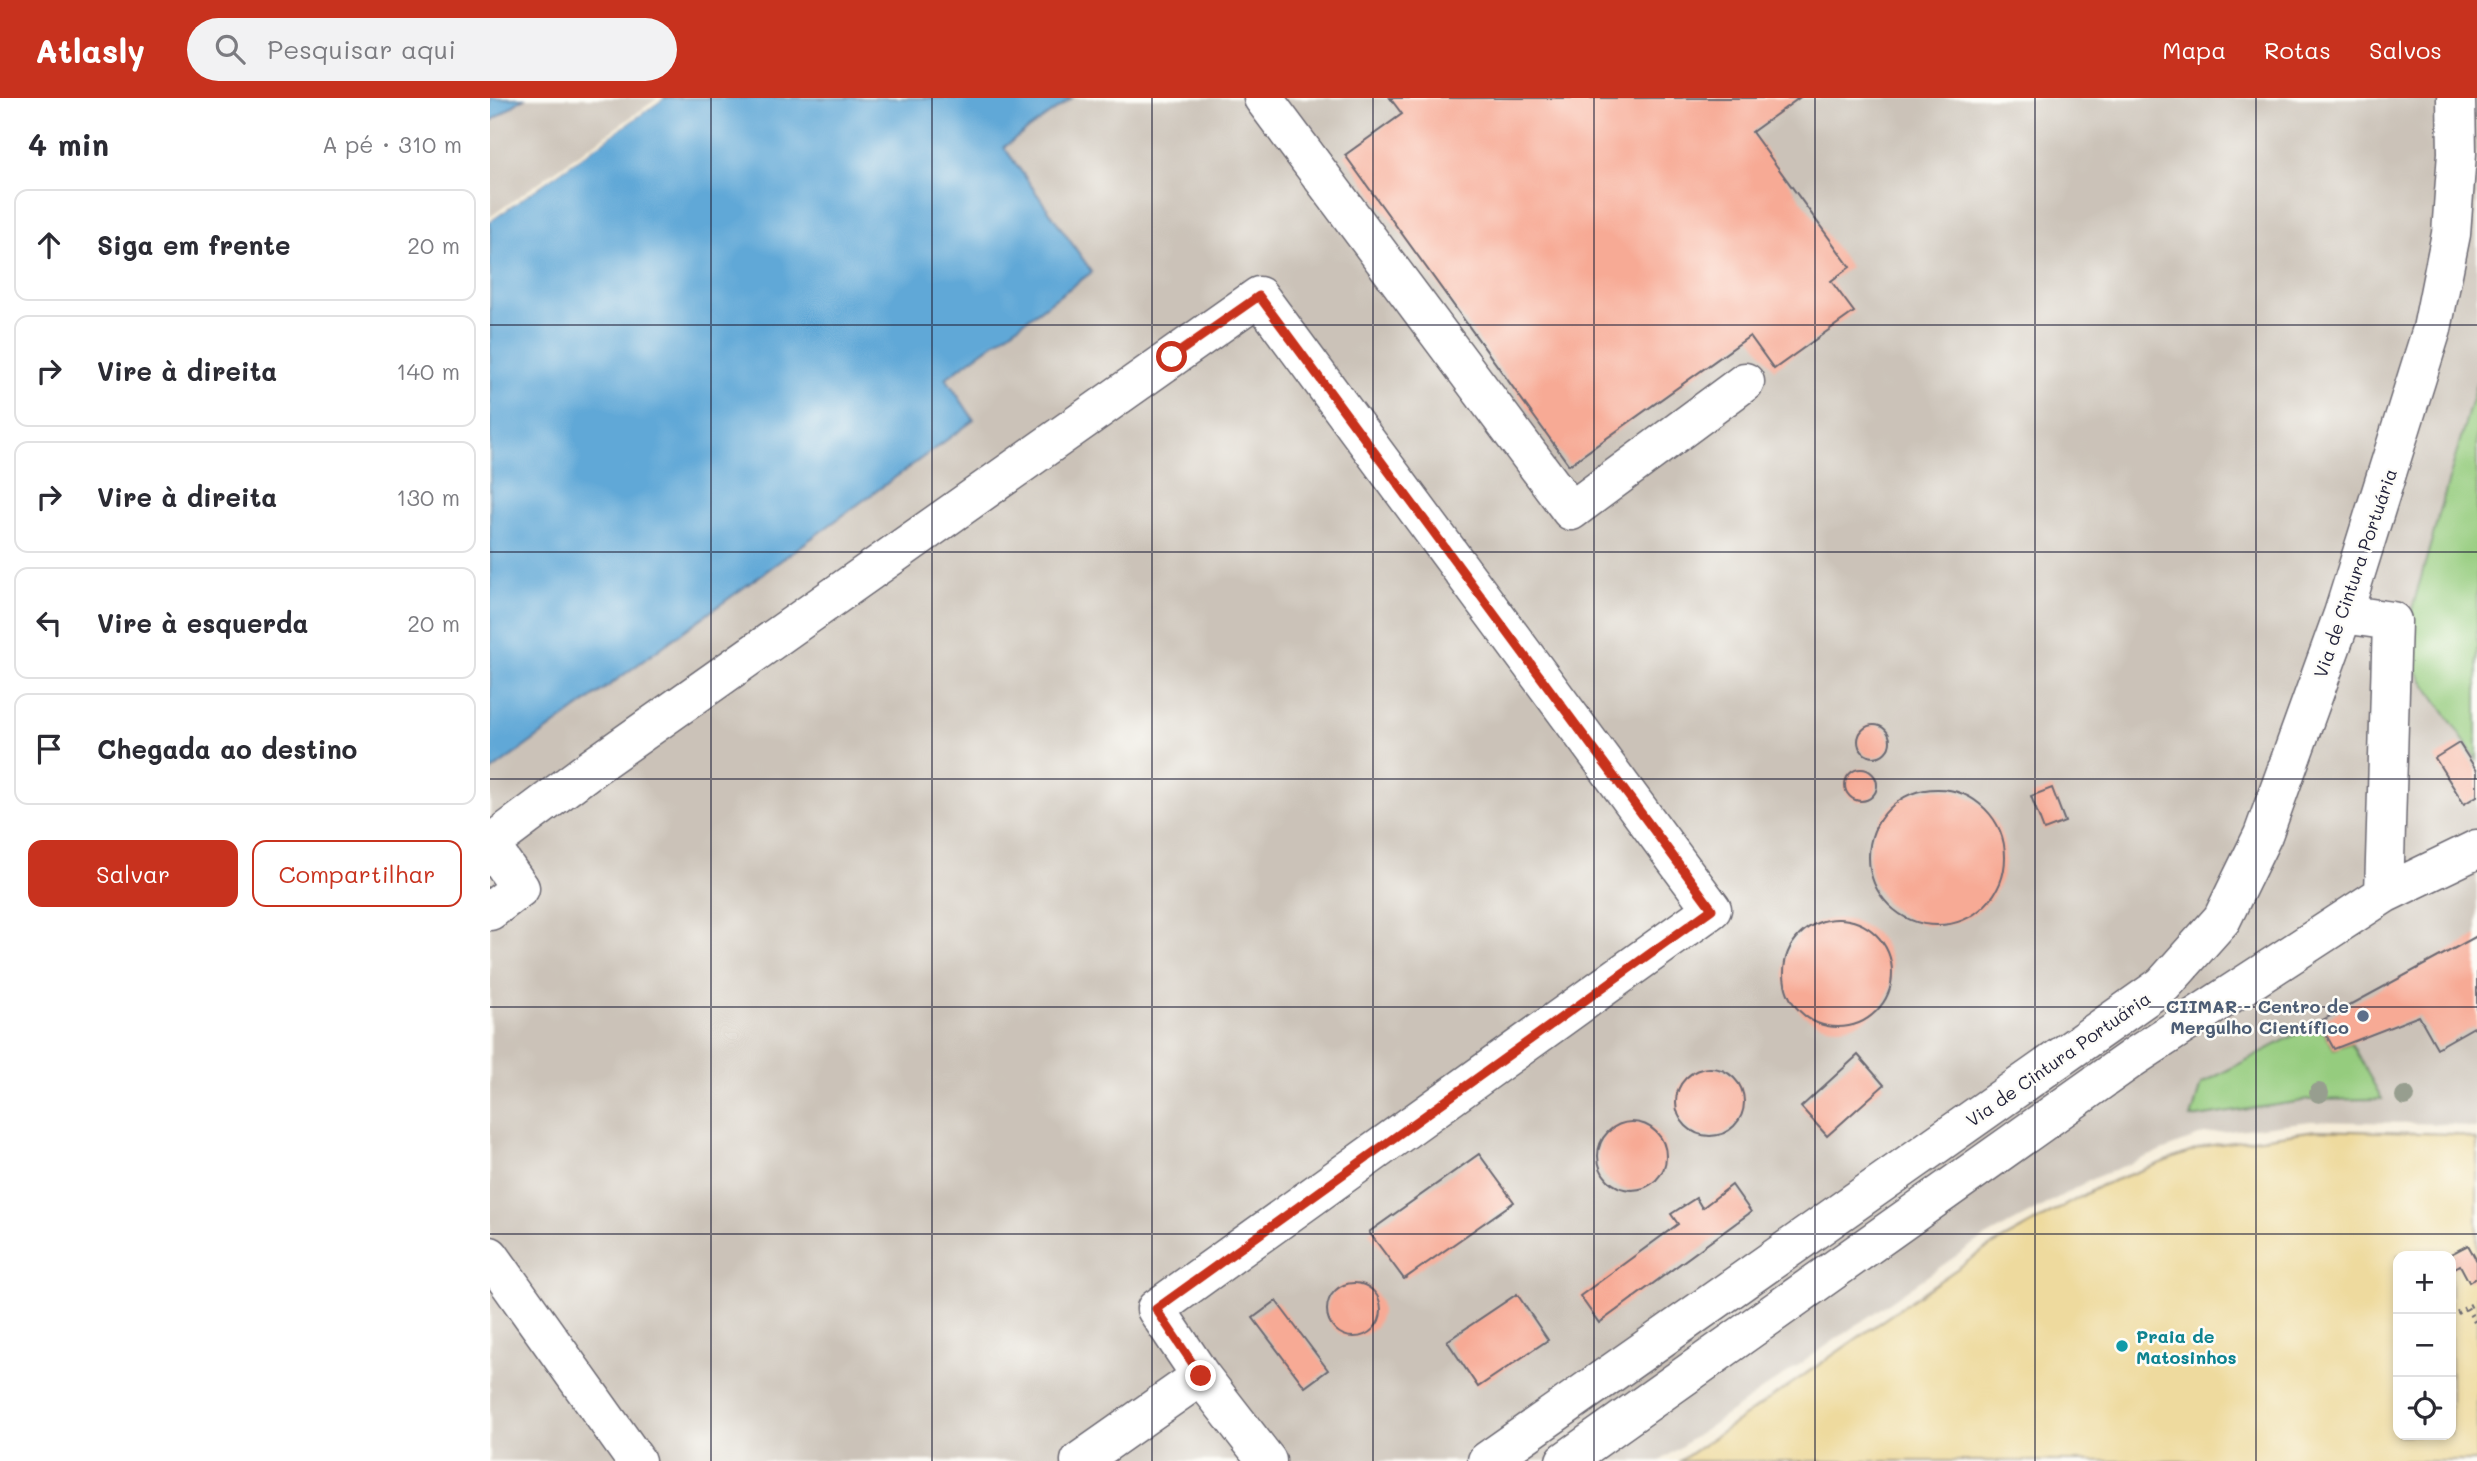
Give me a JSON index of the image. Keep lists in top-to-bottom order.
{
  "streets": {
    "lane": ["Via de Cintura Portuária"]
  },
  "places": ["CIIMAR - Centro de Mergulho Científico", "Praia de Matosinhos"],
  "page": {
    "header": "Atlasly",
    "search": "Pesquisar aqui",
    "nav": ["Mapa", "Rotas", "Salvos"],
    "heading": ["4 min", "A pé · 310 m"],
    "list": [
      ["Siga em frente", "20 m"],
      ["Vire à direita", "140 m"],
      ["Vire à direita", "130 m"],
      ["Vire à esquerda", "20 m"],
      "Chegada ao destino"
    ],
    "buttons": ["Salvar", "Compartilhar"],
    "map_buttons": ["+", "−"]
  }
}
